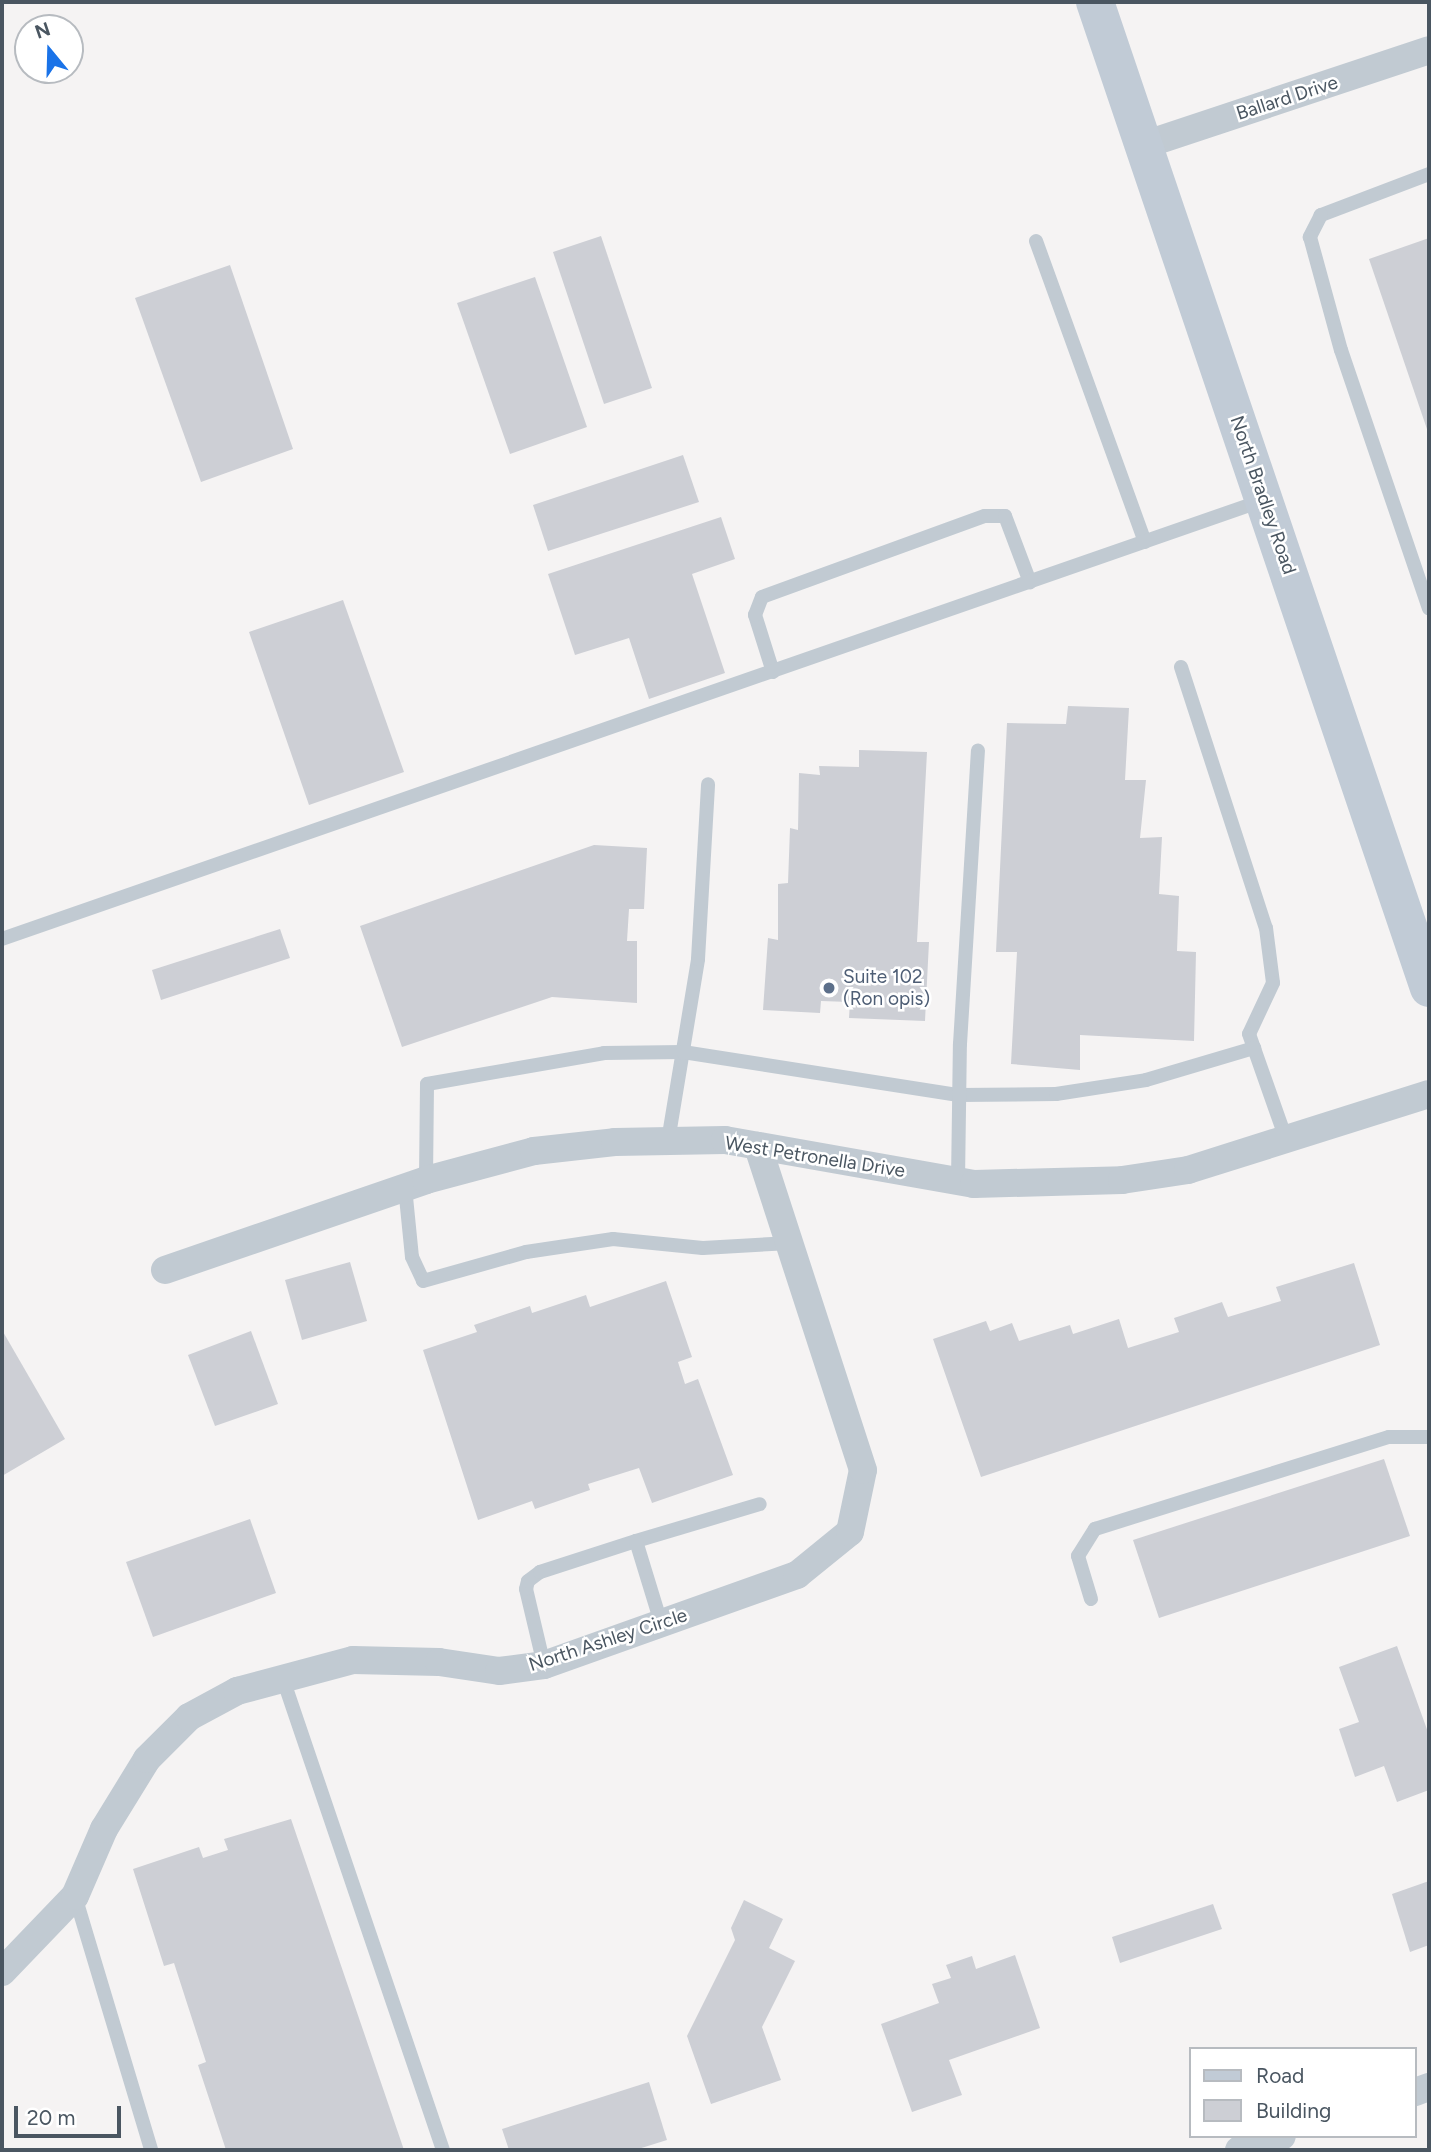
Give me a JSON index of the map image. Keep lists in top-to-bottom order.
{
  "streets": {
    "street": [
      "Ballard Drive",
      "North Bradley Road",
      "West Petronella Drive",
      "North Ashley Circle"
    ]
  },
  "crossings": [
    ["Ballard Drive", "North Bradley Road"],
    ["West Petronella Drive", "North Ashley Circle"]
  ],
  "places": ["Suite 102 (Ron opis)"],
  "legend": ["Road", "Building"],
  "scale_bar": "20 m",
  "north": "top"
}
